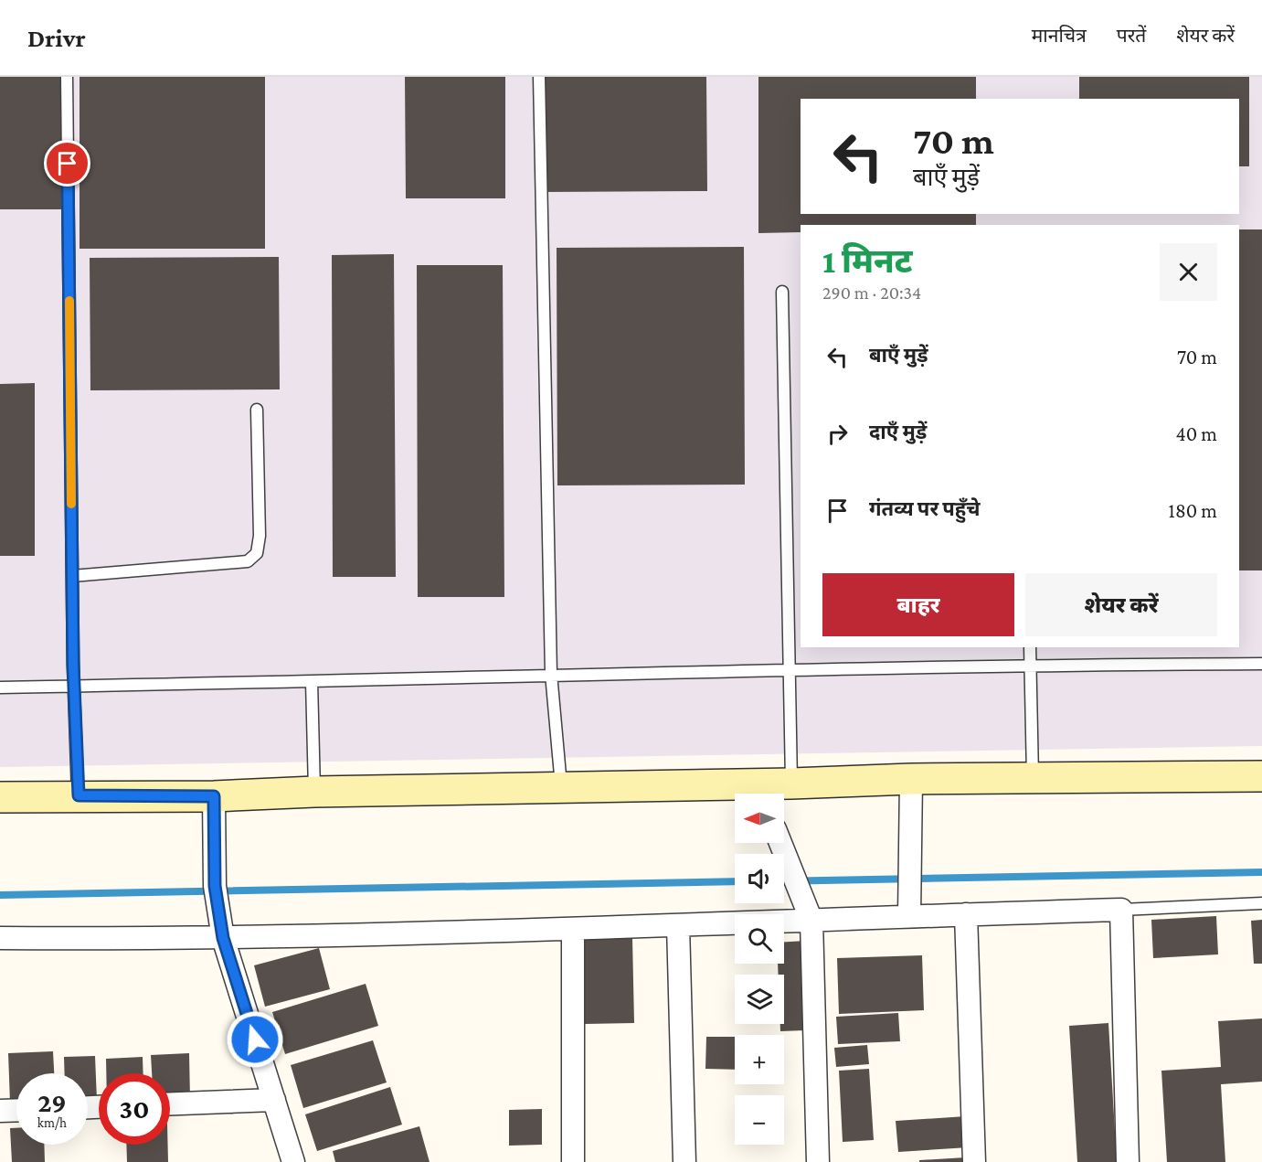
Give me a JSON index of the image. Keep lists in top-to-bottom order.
{
  "north": "left",
  "page": {
    "header": "Drivr",
    "nav": ["मानचित्र", "परतें", "शेयर करें"],
    "turn": ["70 m", "बाएँ मुड़ें"],
    "heading": ["1 मिनट", "290 m · 20:34"],
    "list": [
      {
        "name": "बाएँ मुड़ें",
        "value": "70 m"
      },
      {
        "name": "दाएँ मुड़ें",
        "value": "40 m"
      },
      {
        "name": "गंतव्य पर पहुँचे",
        "value": "180 m"
      }
    ],
    "buttons": ["बाहर", "शेयर करें"],
    "map_buttons": ["+", "−"],
    "speed": "29 km/h",
    "limit": "30"
  }
}
